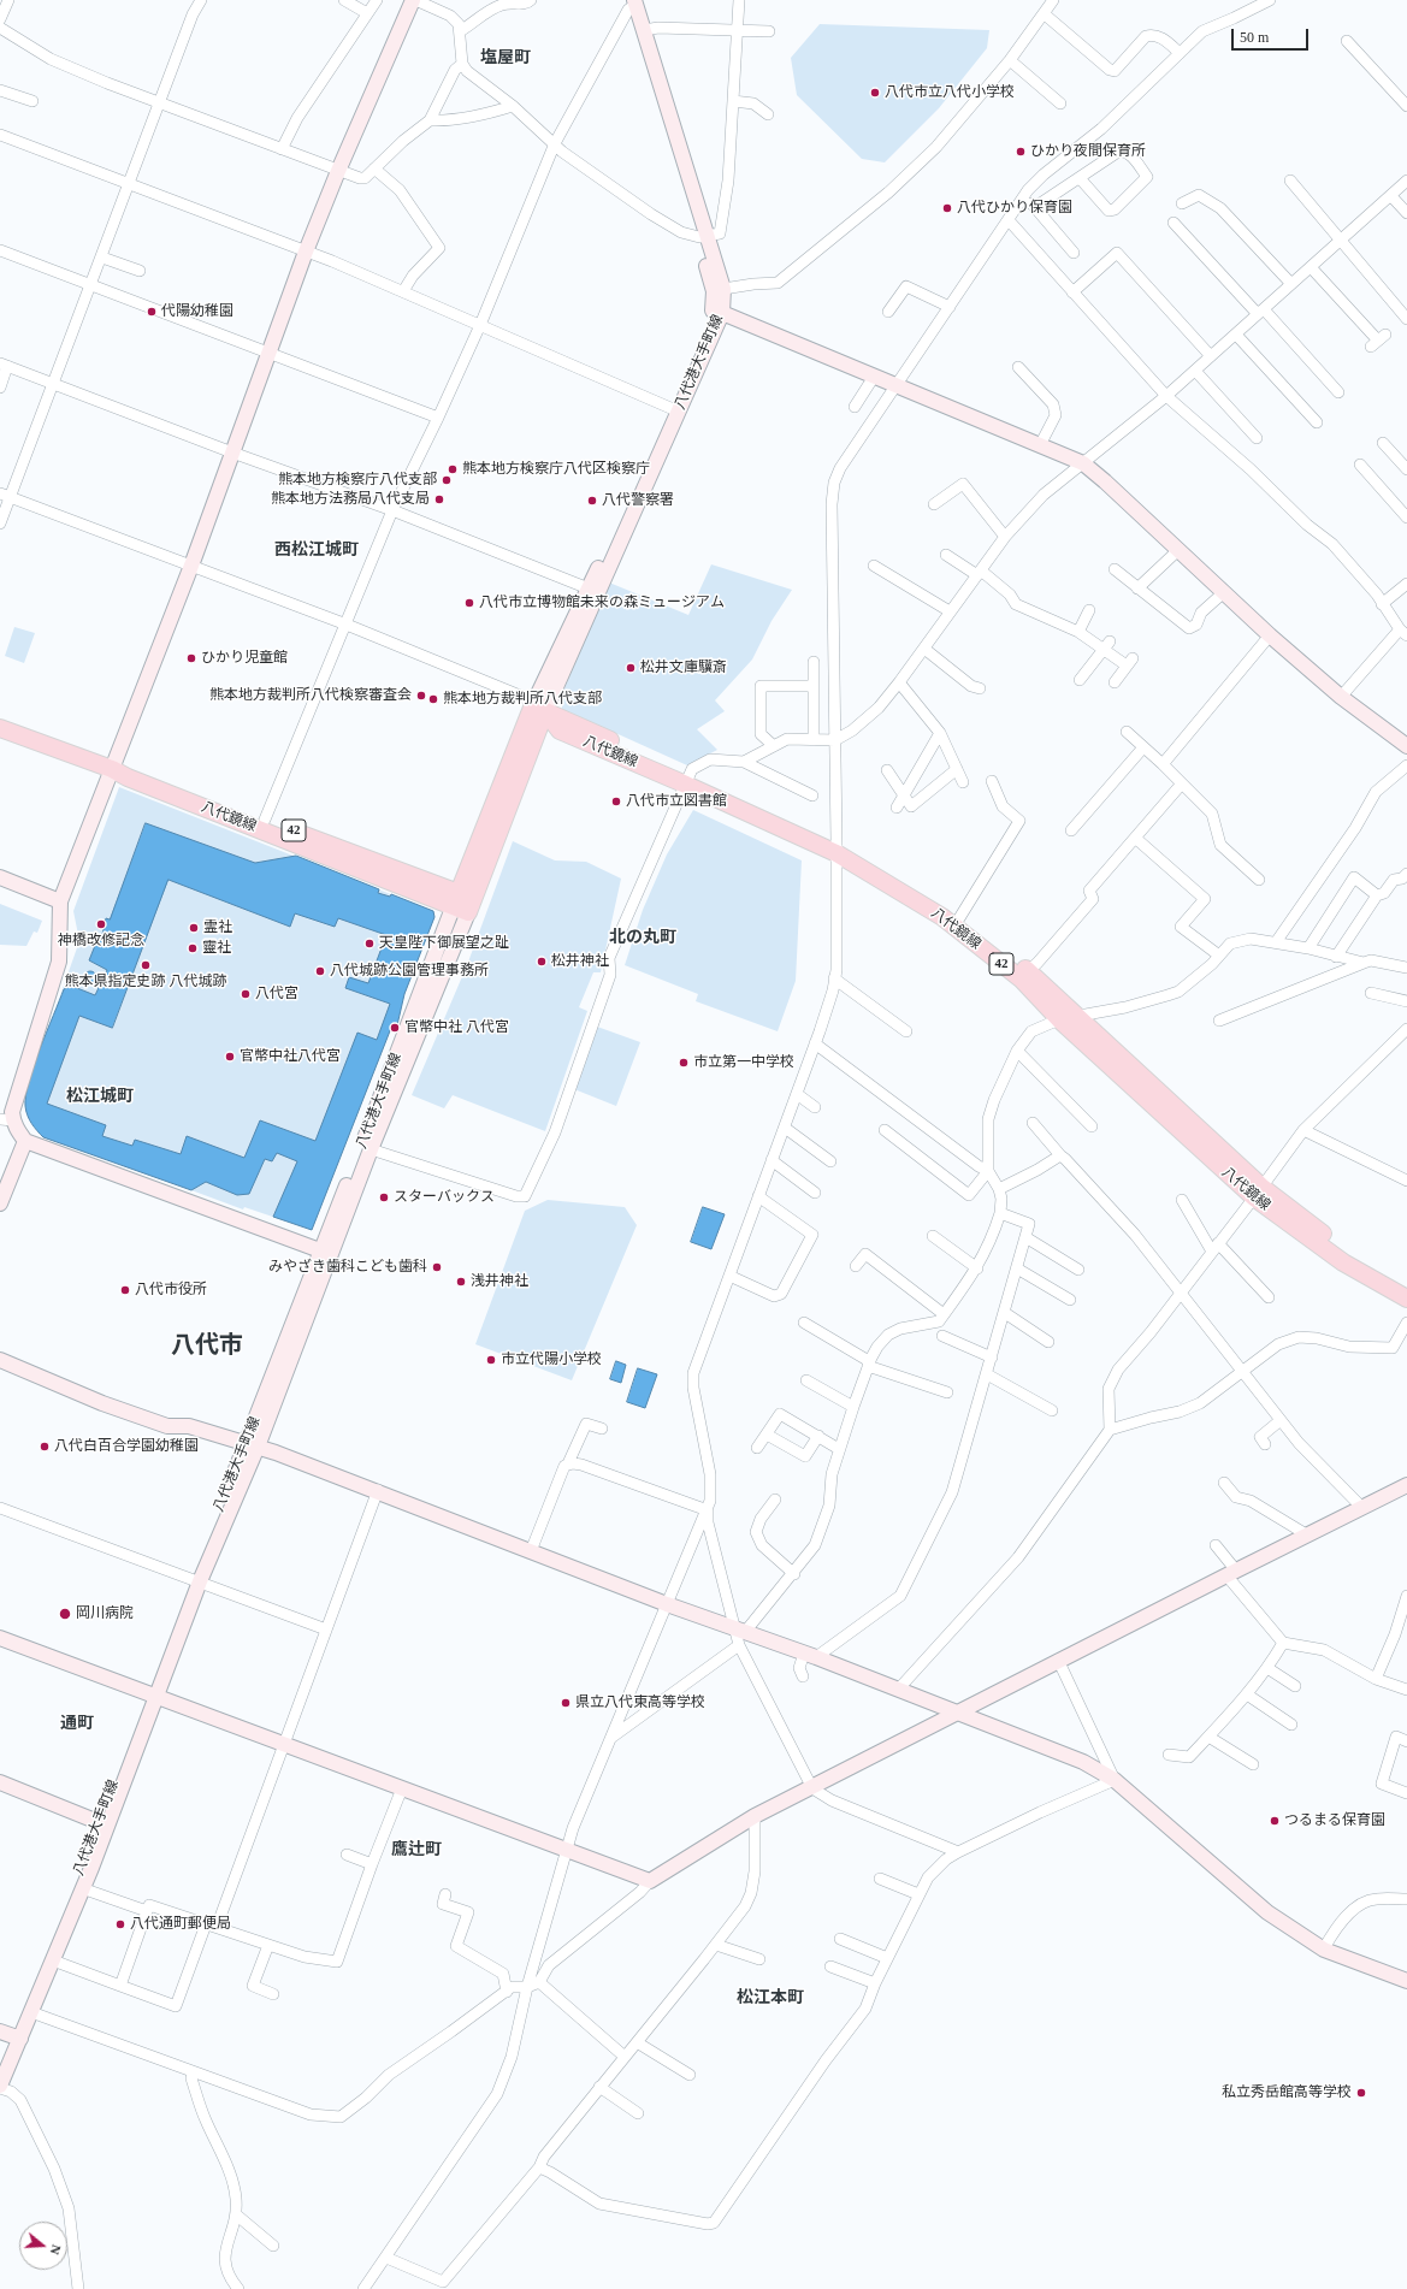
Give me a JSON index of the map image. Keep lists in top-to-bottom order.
{
  "streets": {
    "main road": ["八代鏡線", "42"],
    "street": ["八代港大手町線"]
  },
  "crossings": [
    ["八代港大手町線", "八代鏡線"]
  ],
  "districts": [
    "塩屋町",
    "西松江城町",
    "北の丸町",
    "松江城町",
    "八代市",
    "通町",
    "鷹辻町",
    "松江本町"
  ],
  "places": [
    "八代市立八代小学校",
    "ひかり夜間保育所",
    "八代ひかり保育園",
    "代陽幼稚園",
    "熊本地方検察庁八代区検察庁",
    "熊本地方検察庁八代支部",
    "熊本地方法務局八代支局",
    "八代警察署",
    "八代市立博物館未来の森ミュージアム",
    "ひかり児童館",
    "松井文庫驥斎",
    "熊本地方裁判所八代検察審査会",
    "熊本地方裁判所八代支部",
    "八代市立図書館",
    "神橋改修記念",
    "霊社",
    "天皇陛下御展望之趾",
    "靈社",
    "松井神社",
    "熊本県指定史跡 八代城跡",
    "八代城跡公園管理事務所",
    "八代宮",
    "官幣中社 八代宮",
    "官幣中社八代宮",
    "市立第一中学校",
    "スターバックス",
    "みやざき歯科こども歯科",
    "浅井神社",
    "八代市役所",
    "市立代陽小学校",
    "八代白百合学園幼稚園",
    "岡川病院",
    "県立八代東高等学校",
    "つるまる保育園",
    "八代通町郵便局",
    "私立秀岳館高等学校"
  ],
  "scale_bar": "50 m",
  "north": "right"
}
